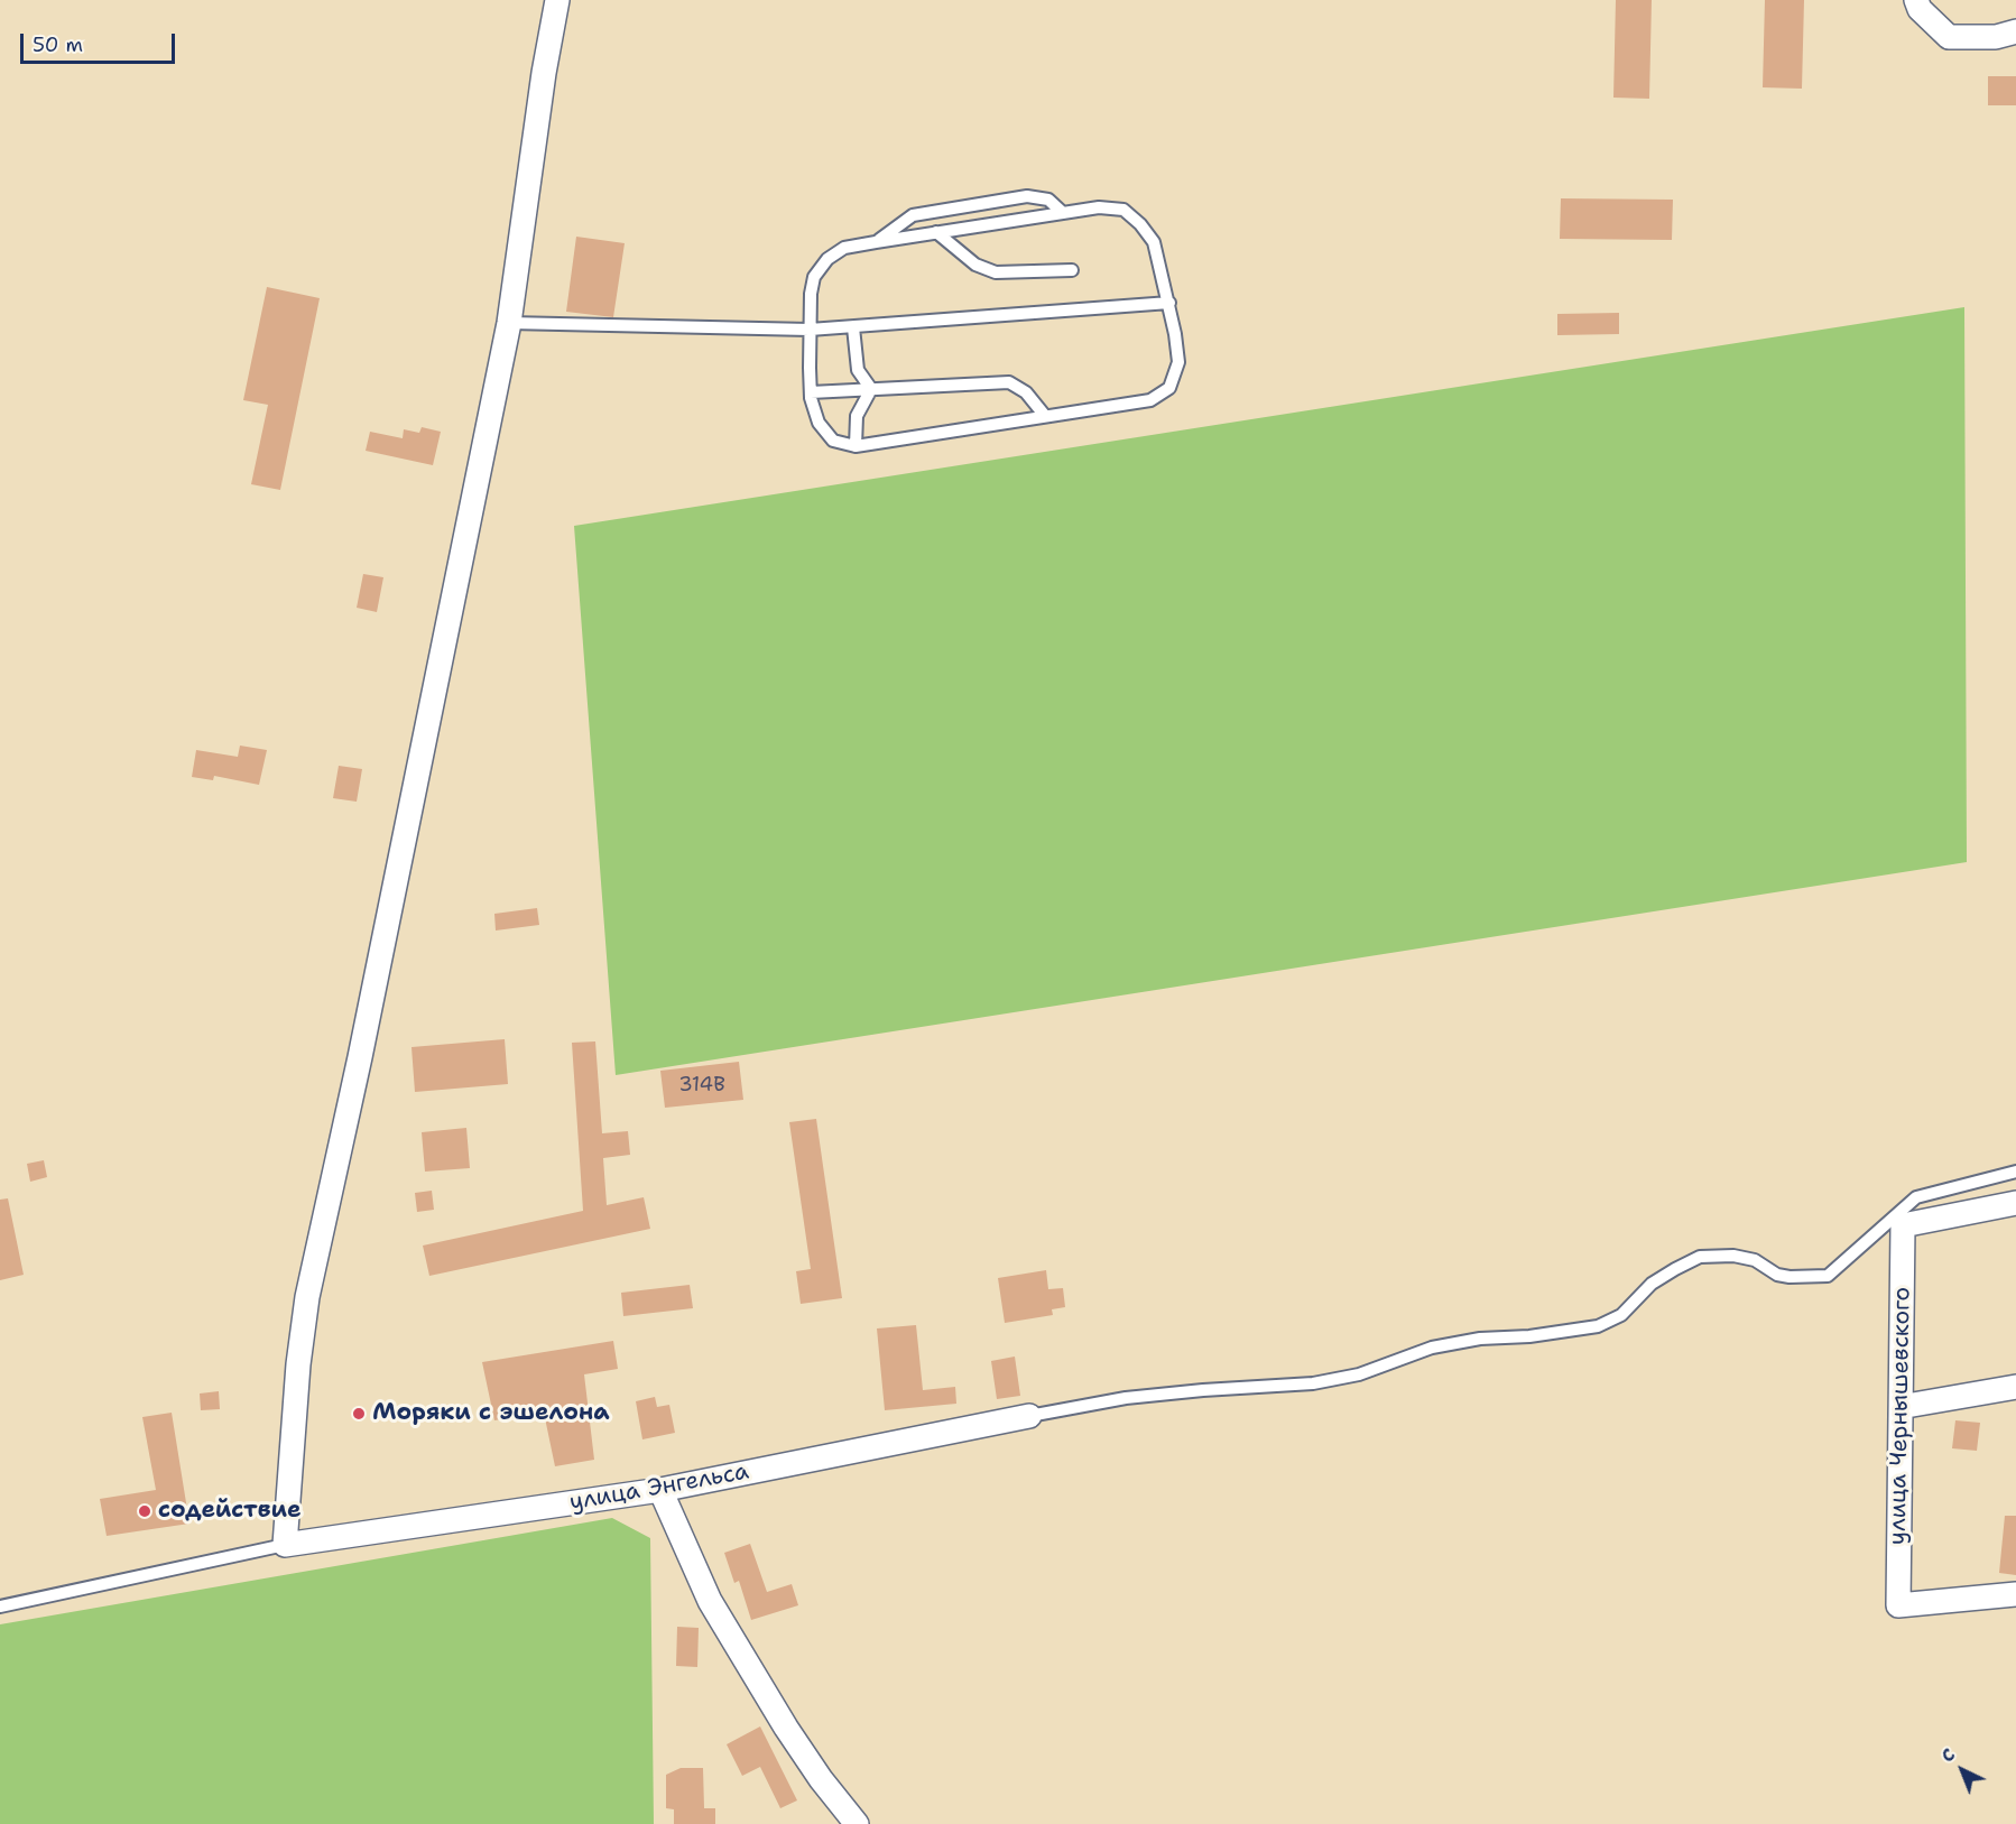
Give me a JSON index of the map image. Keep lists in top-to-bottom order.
{
  "streets": {
    "street": ["улица Чернышевского", "улица Энгельса"]
  },
  "places": ["Моряки с эшелона", "содействие"],
  "house_numbers": ["314В"],
  "scale_bar": "50 m",
  "north": "top left"
}
